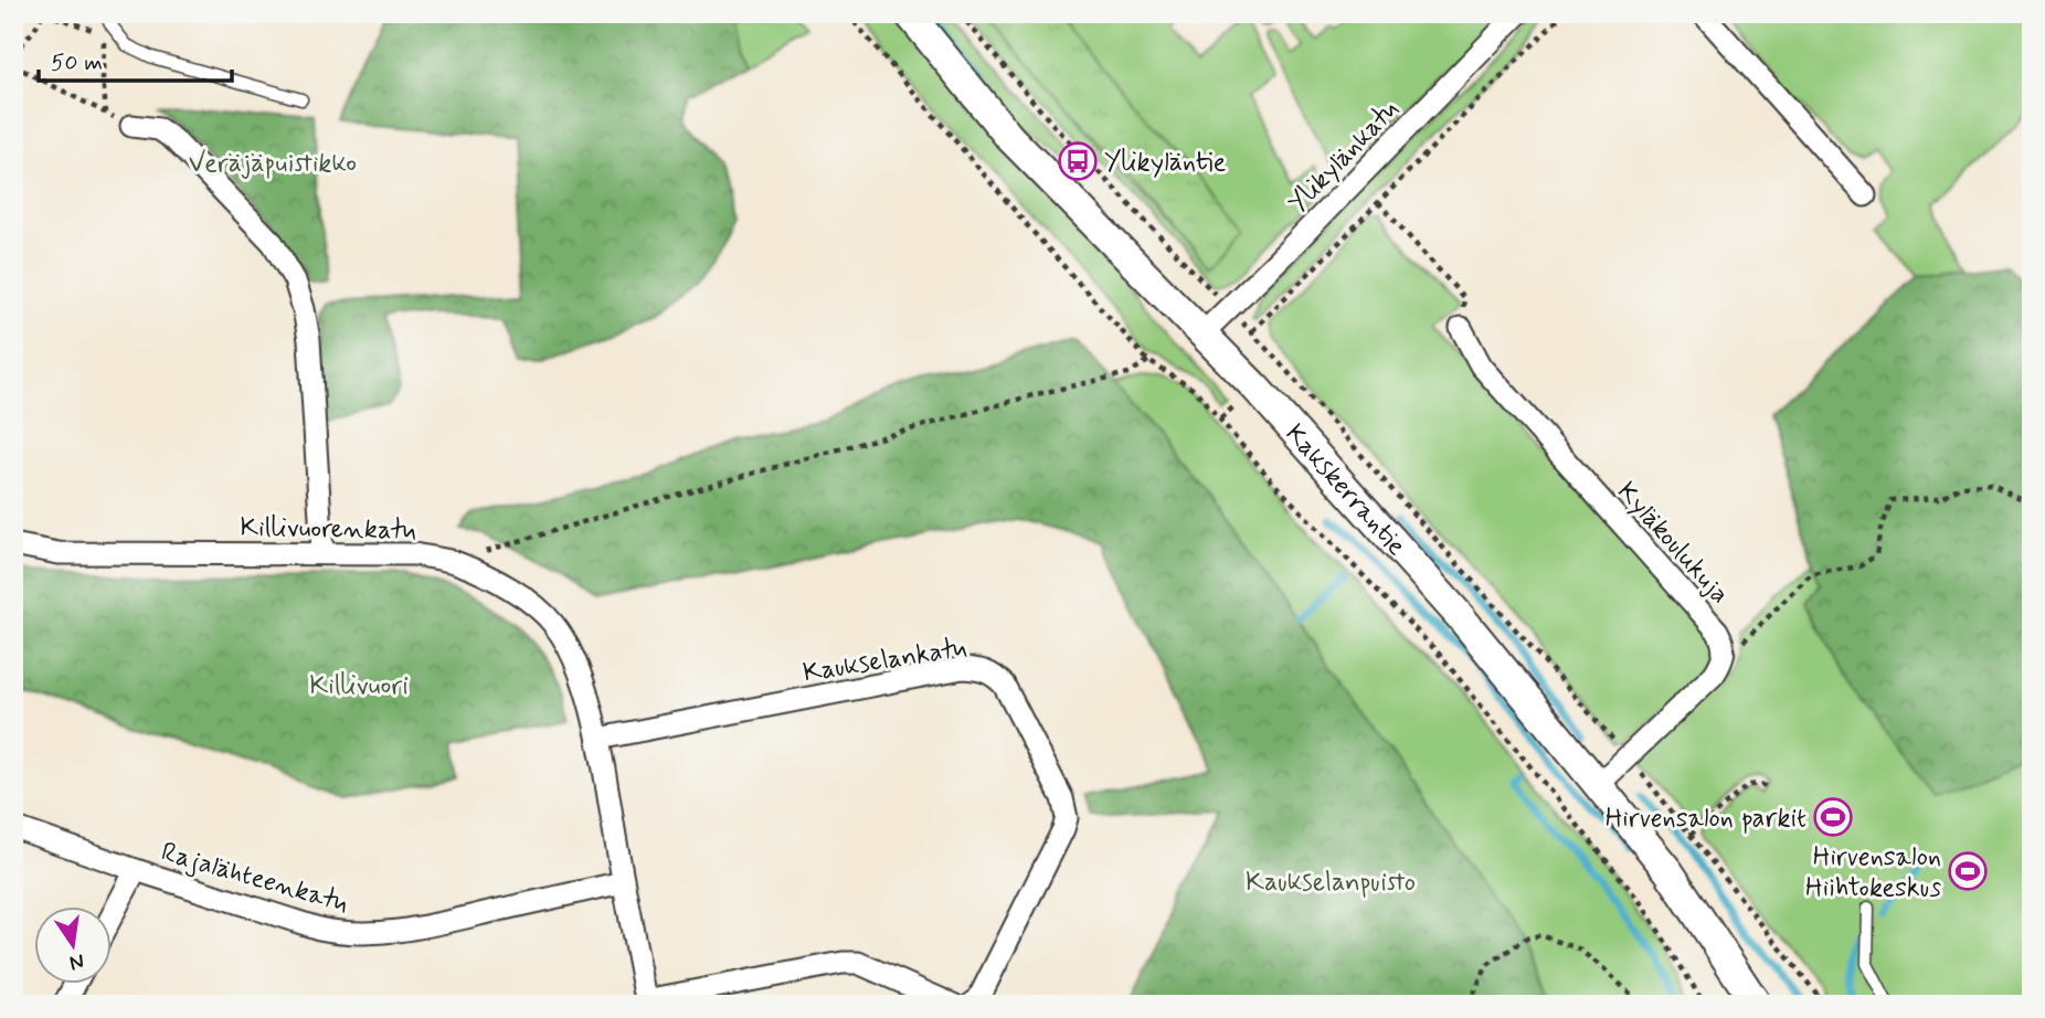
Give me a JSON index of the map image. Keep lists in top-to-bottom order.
{
  "streets": {
    "main road": ["Kakskerrantie"],
    "street": [
      "Ylikylänkatu",
      "Killivuorenkatu",
      "Kyläkoulukuja",
      "Kaukselankatu",
      "Rajalähteenkatu"
    ]
  },
  "crossings": [
    ["Ylikylänkatu", "Kakskerrantie"],
    ["Killivuorenkatu", "Kaukselankatu"],
    ["Killivuorenkatu", "Rajalähteenkatu"]
  ],
  "parks": ["Veräjäpuistikko", "Killivuori", "Kaukselanpuisto"],
  "places": {
    "bus stop": ["Ylikyläntie"],
    "sports": ["Hirvensalon parkit", "Hirvensalon Hiihtokeskus"]
  },
  "scale_bar": "50 m",
  "north": "bottom"
}
